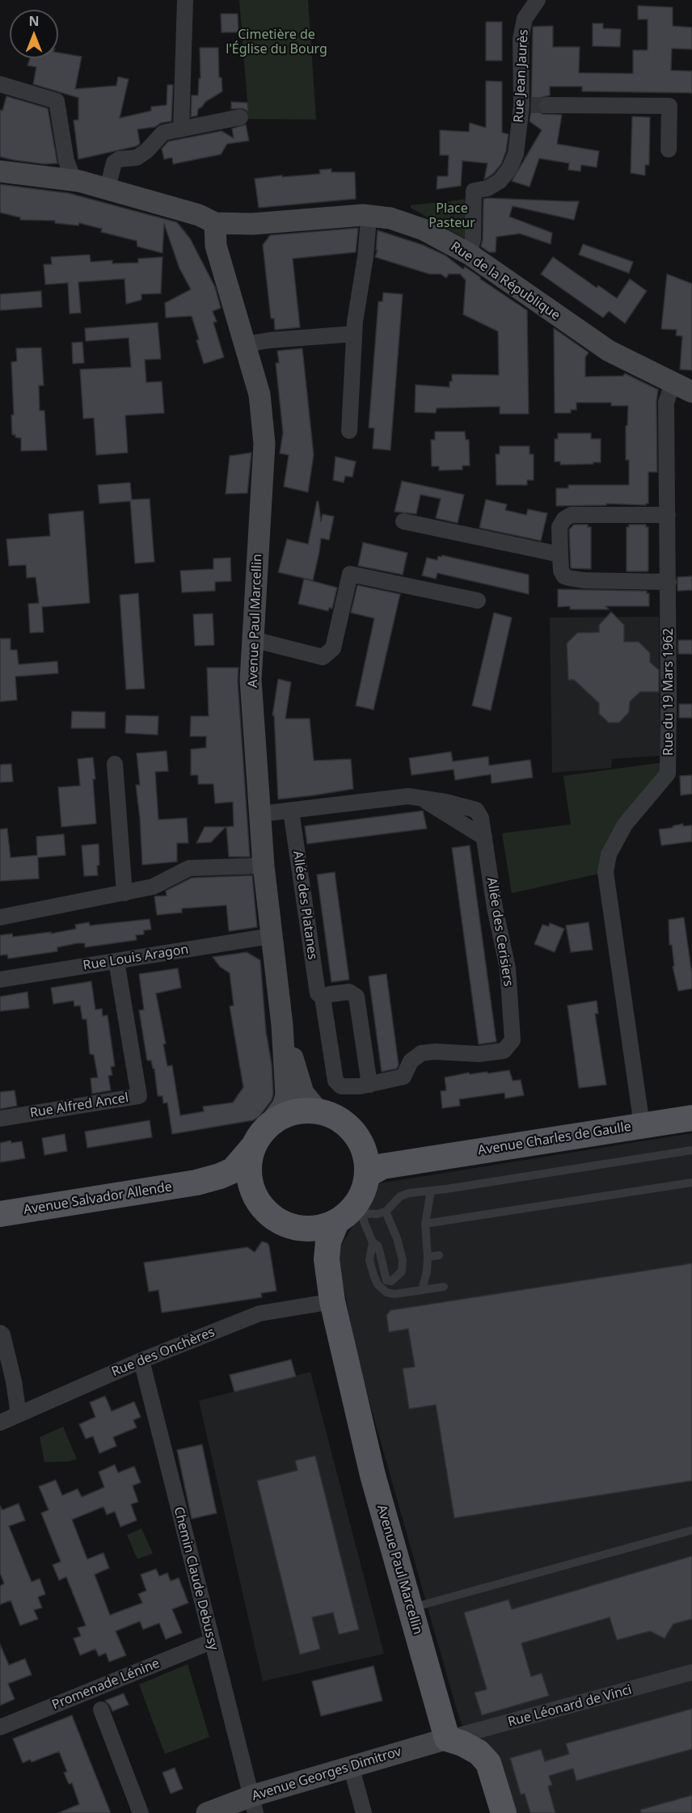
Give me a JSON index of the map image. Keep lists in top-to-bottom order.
{
  "streets": {
    "main road": ["Avenue Paul Marcellin", "Avenue Charles de Gaulle", "Avenue Salvador Allende"],
    "street": [
      "Rue Jean Jaurès",
      "Rue de la République",
      "Rue du 19 Mars 1962",
      "Allée des Platanes",
      "Allée des Cerisiers",
      "Rue Louis Aragon",
      "Rue Alfred Ancel",
      "Rue des Onchères",
      "Chemin Claude Debussy",
      "Promenade Lénine",
      "Rue Léonard de Vinci",
      "Avenue Georges Dimitrov"
    ]
  },
  "crossings": [
    ["Rue Jean Jaurès", "Rue de la République"],
    ["Rue de la République", "Avenue Paul Marcellin"],
    ["Rue de la République", "Rue du 19 Mars 1962"],
    ["Avenue Paul Marcellin", "Allée des Cerisiers"],
    ["Avenue Paul Marcellin", "Rue Louis Aragon"],
    ["Avenue Paul Marcellin", "Avenue Charles de Gaulle"],
    ["Avenue Paul Marcellin", "Avenue Salvador Allende"],
    ["Avenue Paul Marcellin", "Rue des Onchères"],
    ["Avenue Paul Marcellin", "Rue Léonard de Vinci"],
    ["Avenue Paul Marcellin", "Avenue Georges Dimitrov"],
    ["Rue du 19 Mars 1962", "Avenue Charles de Gaulle"],
    ["Allée des Platanes", "Allée des Cerisiers"],
    ["Rue Louis Aragon", "Rue Alfred Ancel"],
    ["Avenue Charles de Gaulle", "Avenue Salvador Allende"],
    ["Rue des Onchères", "Chemin Claude Debussy"],
    ["Chemin Claude Debussy", "Promenade Lénine"],
    ["Chemin Claude Debussy", "Avenue Georges Dimitrov"],
    ["Rue Léonard de Vinci", "Avenue Georges Dimitrov"]
  ],
  "parks": ["Cimetière de l'Église du Bourg", "Place Pasteur"],
  "north": "top"
}
